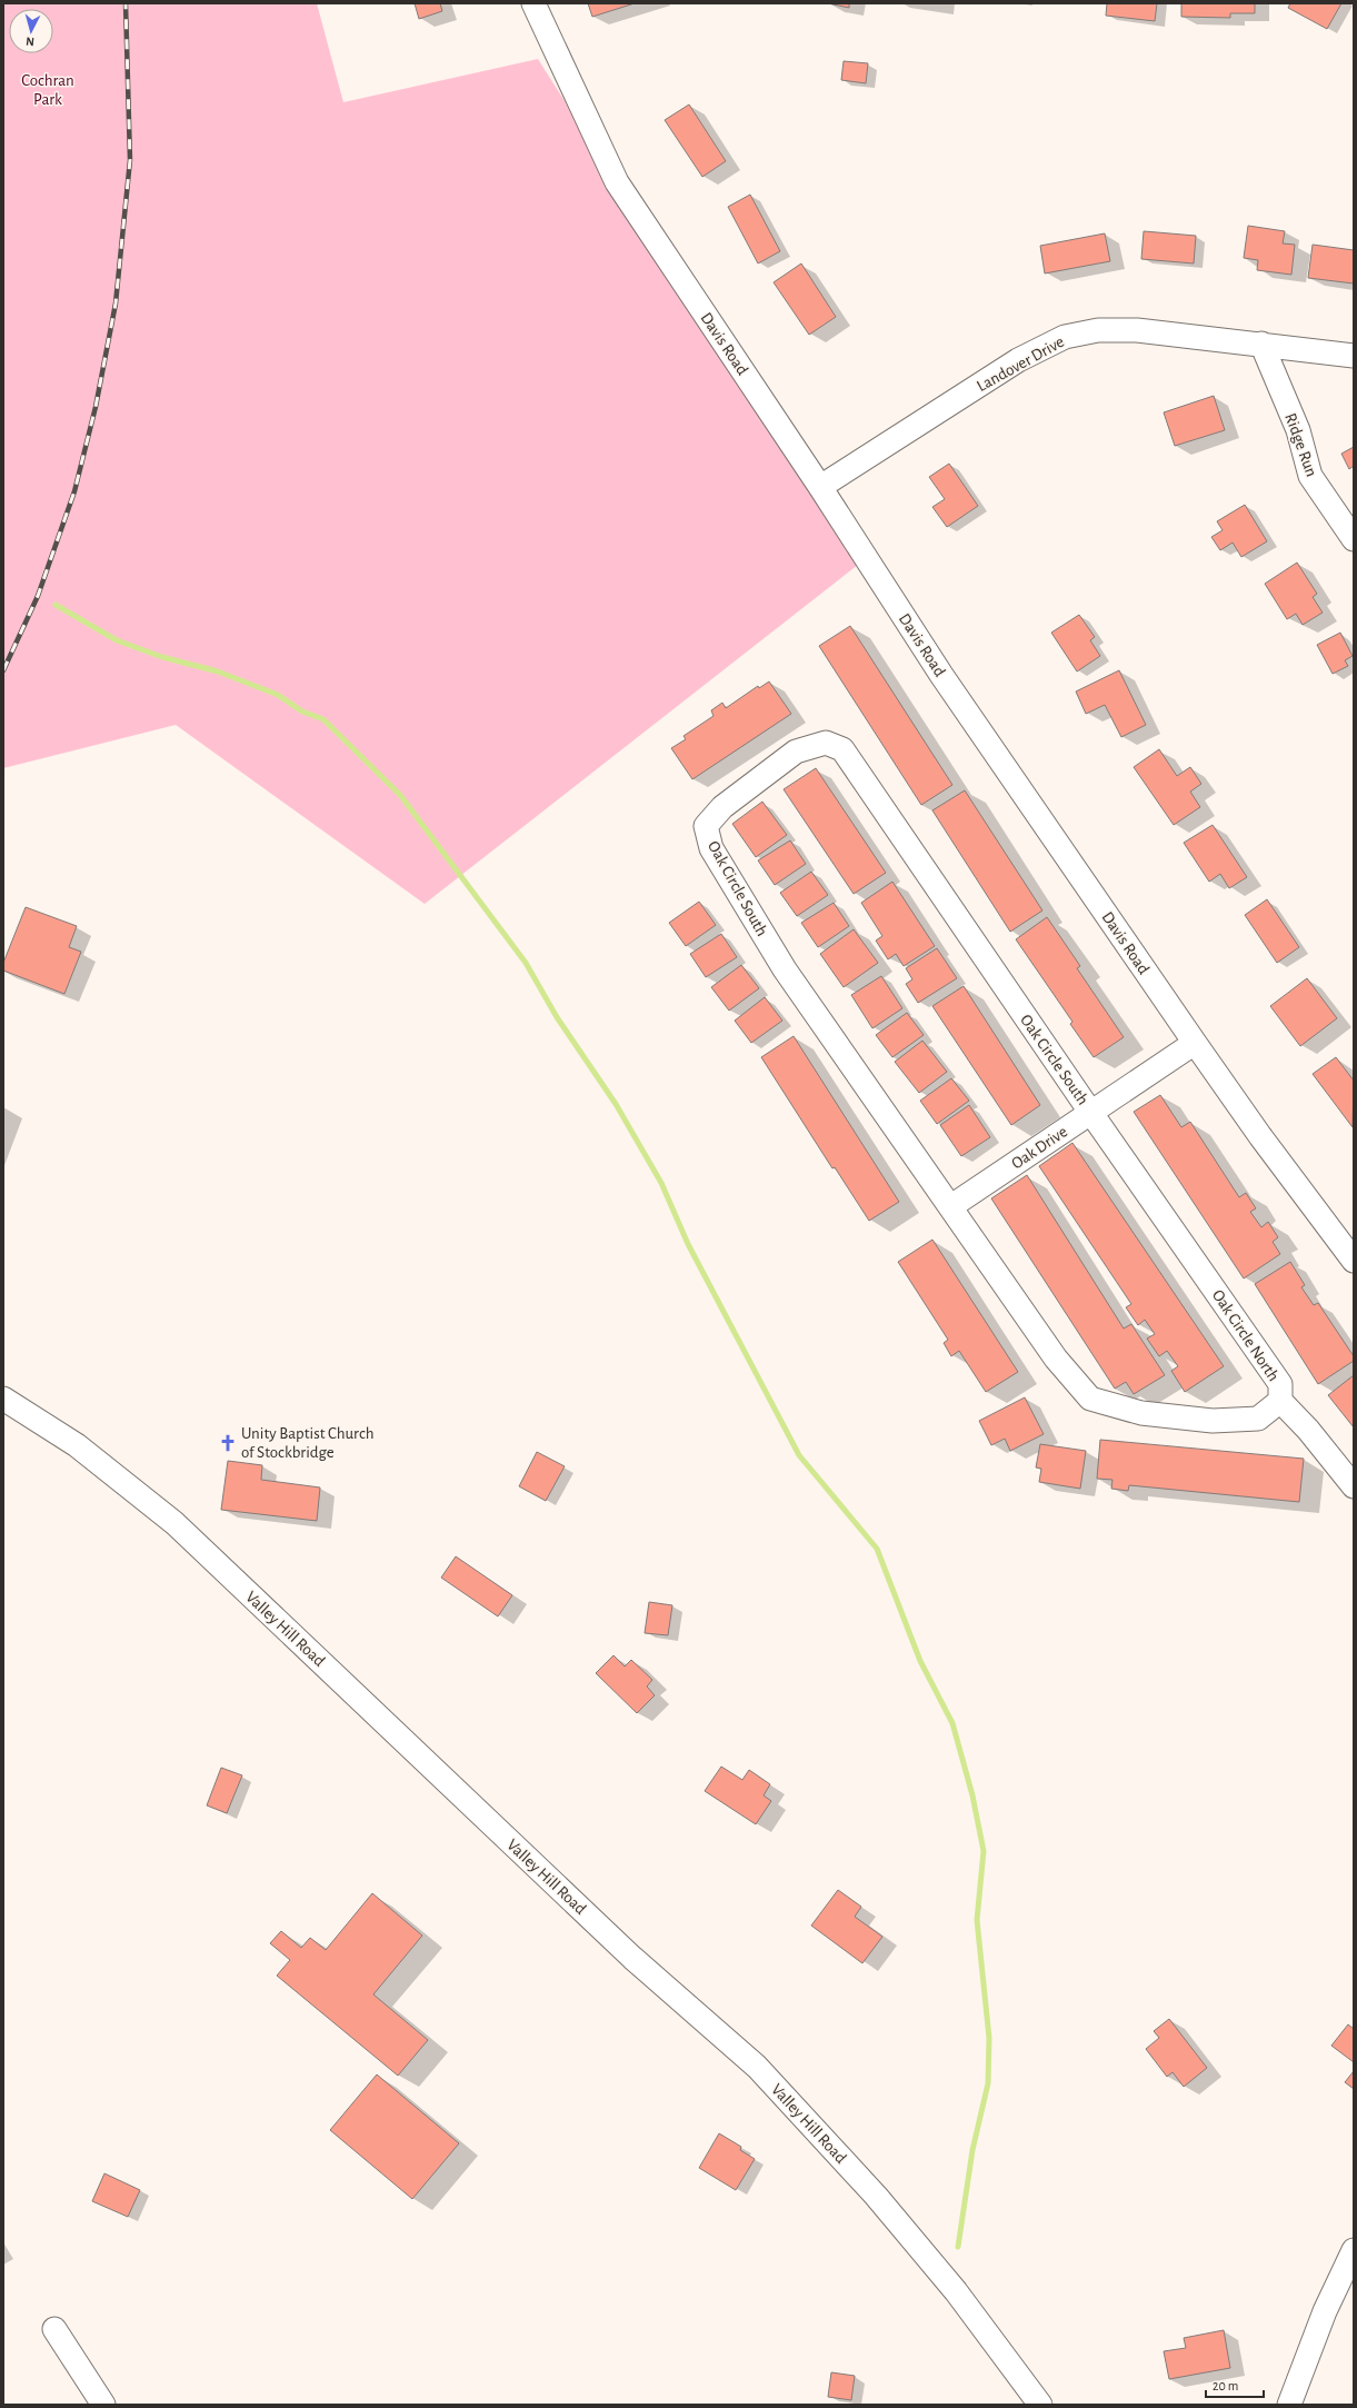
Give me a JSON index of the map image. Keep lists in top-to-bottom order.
{
  "streets": {
    "street": [
      "Davis Road",
      "Landover Drive",
      "Ridge Run",
      "Oak Circle South",
      "Oak Drive",
      "Oak Circle North",
      "Valley Hill Road"
    ]
  },
  "crossings": [
    ["Davis Road", "Landover Drive"],
    ["Davis Road", "Oak Drive"],
    ["Landover Drive", "Ridge Run"],
    ["Oak Circle South", "Oak Drive"],
    ["Oak Circle South", "Oak Circle North"],
    ["Oak Drive", "Oak Circle North"]
  ],
  "parks": ["Cochran Park"],
  "places": {
    "church": ["Unity Baptist Church of Stockbridge"]
  },
  "scale_bar": "20 m",
  "north": "bottom"
}
